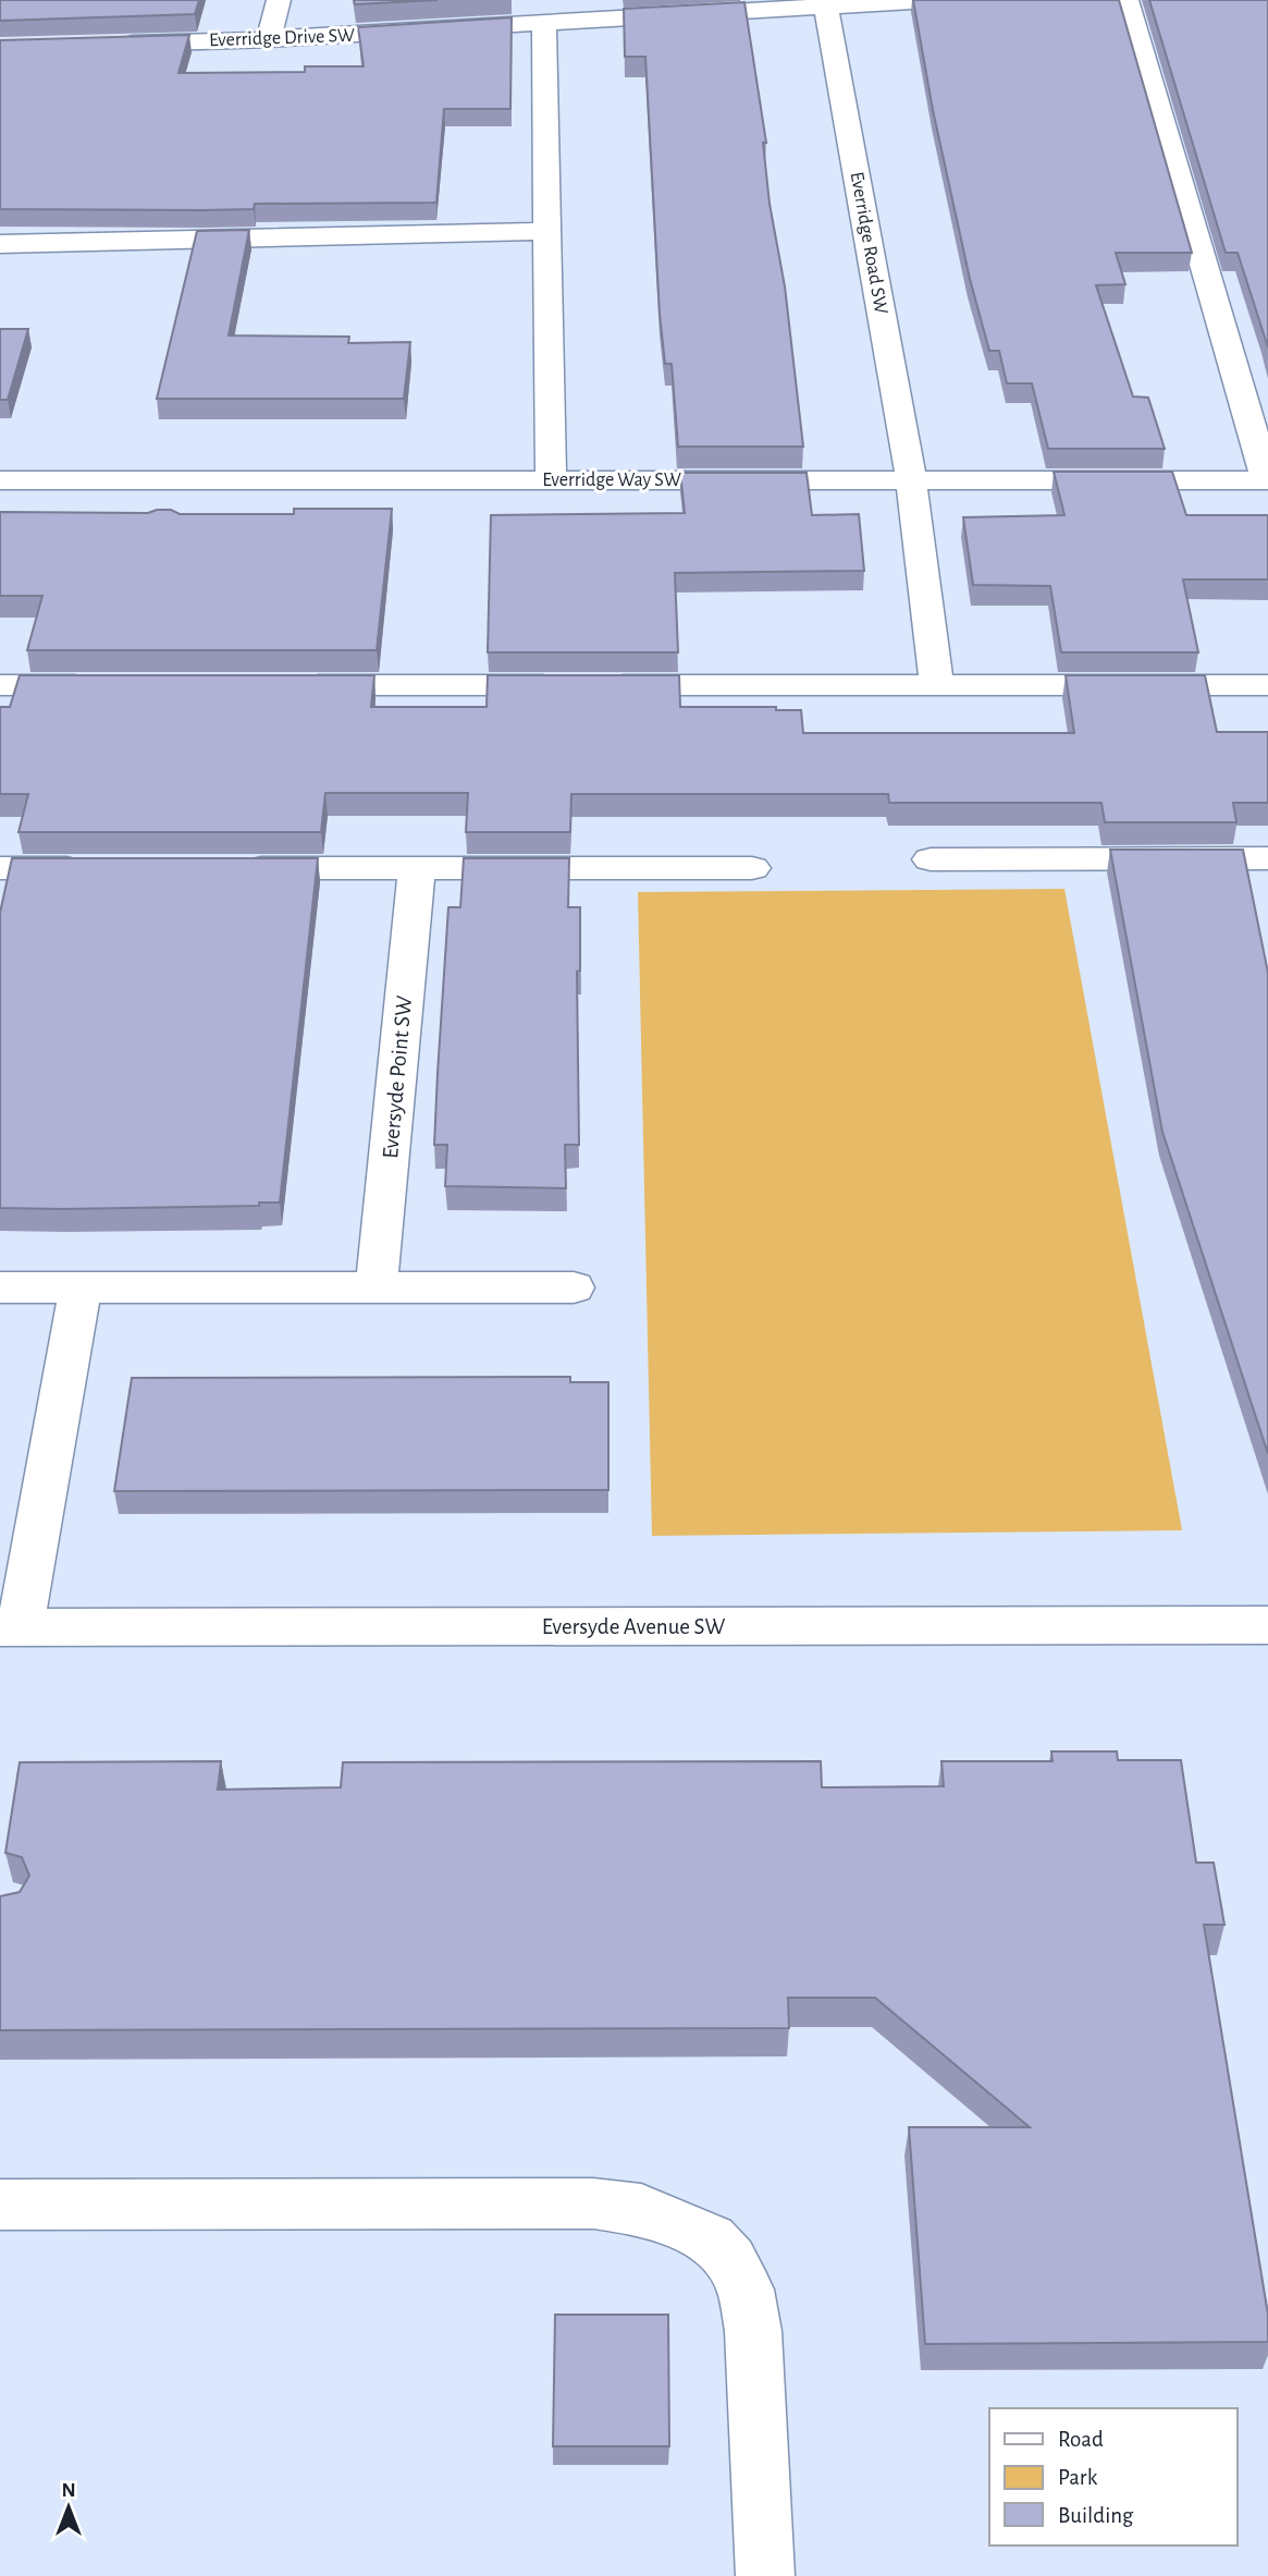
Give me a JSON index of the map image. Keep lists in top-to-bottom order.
{
  "streets": {
    "street": [
      "Everridge Drive SW",
      "Everridge Road SW",
      "Everridge Way SW",
      "Eversyde Point SW",
      "Eversyde Avenue SW"
    ]
  },
  "crossings": [
    ["Everridge Drive SW", "Everridge Road SW"],
    ["Everridge Road SW", "Everridge Way SW"]
  ],
  "legend": ["Road", "Park", "Building"],
  "north": "top"
}
